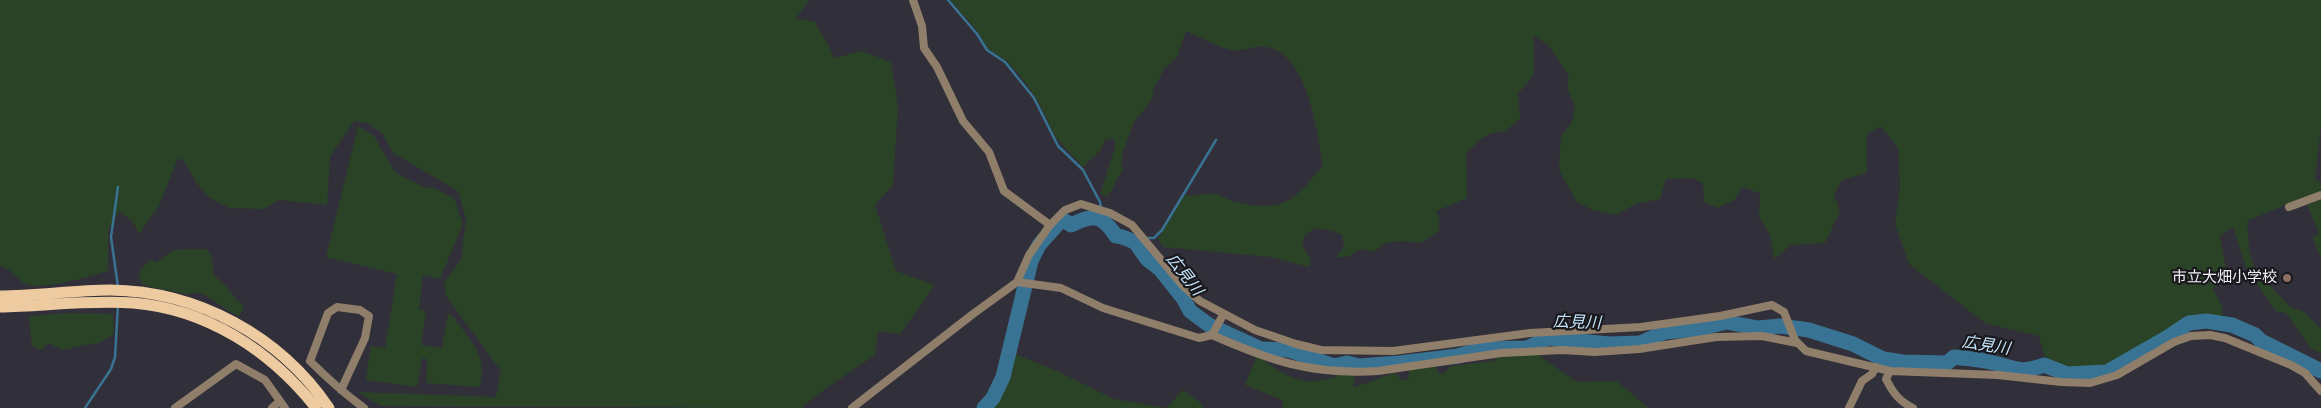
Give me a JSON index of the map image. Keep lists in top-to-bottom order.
{
  "water": ["広見川"],
  "places": ["市立大畑小学校"]
}
